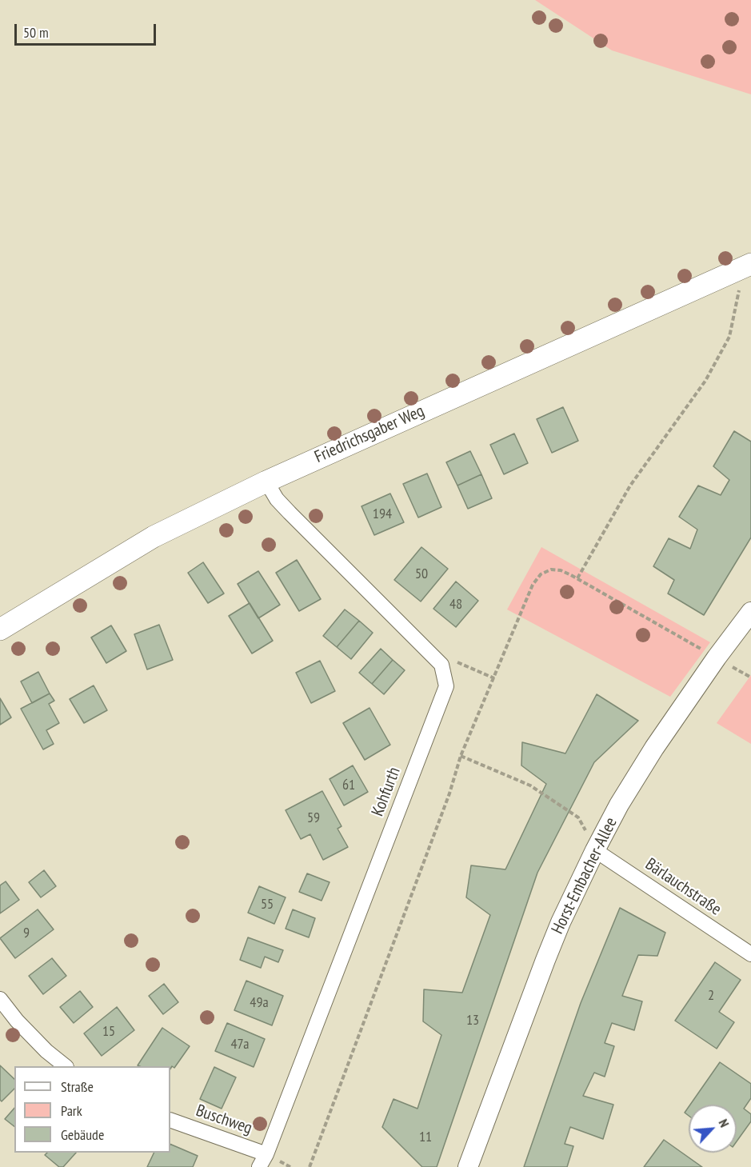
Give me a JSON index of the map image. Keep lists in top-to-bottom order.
{
  "streets": {
    "main road": ["Friedrichsgaber Weg"],
    "street": [
      "Kohfurth",
      "Horst-Embacher-Allee",
      "Bärlauchstraße",
      "Buschweg"
    ]
  },
  "crossings": [
    ["Kohfurth", "Buschweg"],
    ["Horst-Embacher-Allee", "Bärlauchstraße"]
  ],
  "house_numbers": [
    "194",
    "50",
    "48",
    "61",
    "59",
    "55",
    "9",
    "2",
    "49a",
    "13",
    "15",
    "47a",
    "11"
  ],
  "legend": ["Straße", "Park", "Gebäude"],
  "scale_bar": "50 m",
  "north": "top right"
}
